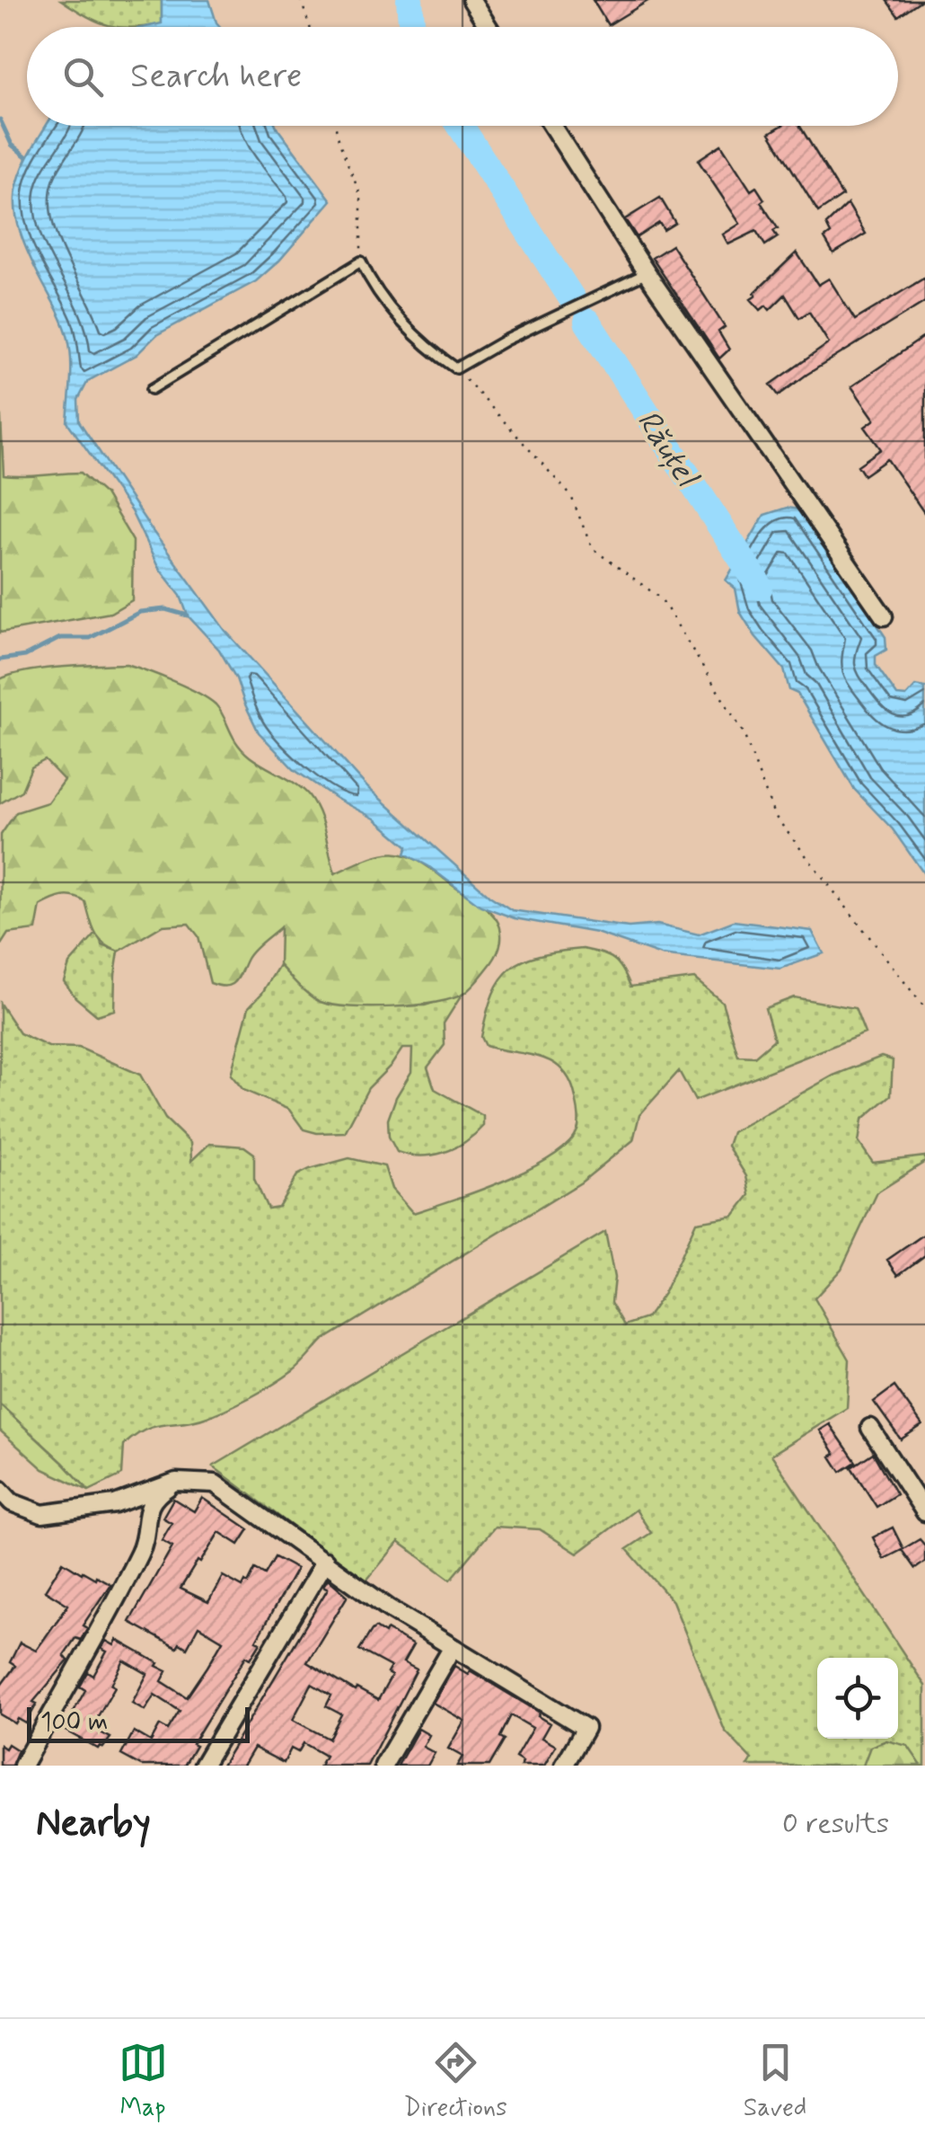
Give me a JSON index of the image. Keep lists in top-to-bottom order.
{
  "water": ["Răuțel"],
  "scale_bar": "100 m",
  "page": {
    "search": "Search here",
    "scale": "100 m",
    "heading": ["Nearby", "0 results"],
    "nav": ["Map", "Directions", "Saved"]
  }
}
